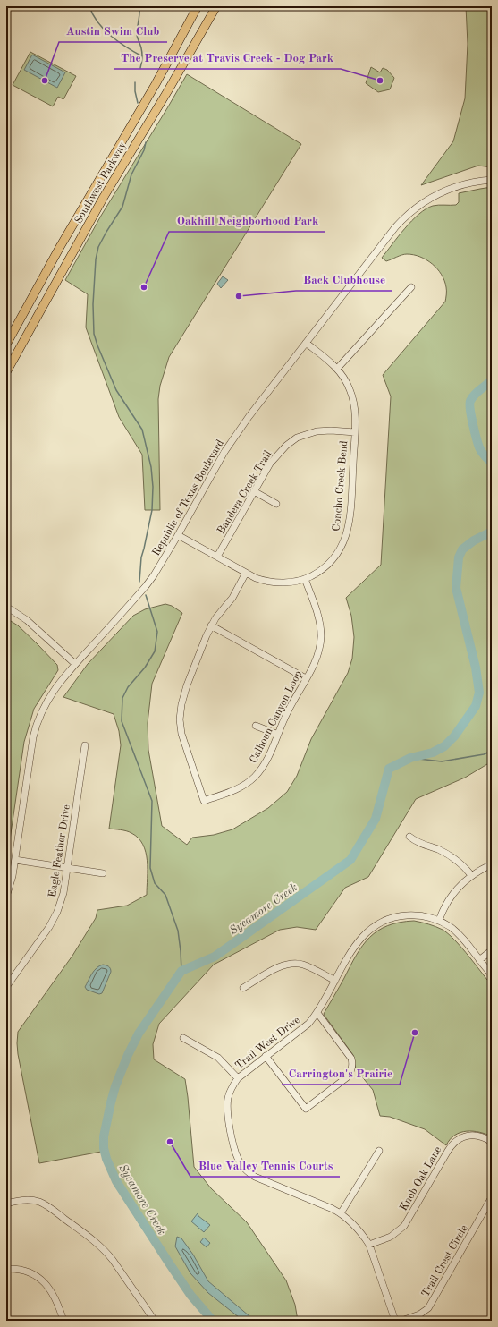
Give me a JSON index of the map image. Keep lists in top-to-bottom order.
{
  "streets": {
    "main road": ["Southwest Parkway"],
    "street": [
      "Concho Creek Bend",
      "Bandera Creek Trail",
      "Republic of Texas Boulevard",
      "Calhoun Canyon Loop",
      "Eagle Feather Drive",
      "Trail West Drive",
      "Knob Oak Lane",
      "Trail Crest Circle"
    ]
  },
  "crossings": [
    ["Concho Creek Bend", "Bandera Creek Trail"],
    ["Concho Creek Bend", "Republic of Texas Boulevard"],
    ["Concho Creek Bend", "Calhoun Canyon Loop"],
    ["Trail West Drive", "Knob Oak Lane"]
  ],
  "water": ["Sycamore Creek"],
  "places": [
    "Austin Swim Club",
    "The Preserve at Travis Creek - Dog Park",
    "Oakhill Neighborhood Park",
    "Back Clubhouse",
    "Carrington's Prairie",
    "Blue Valley Tennis Courts"
  ]
}
